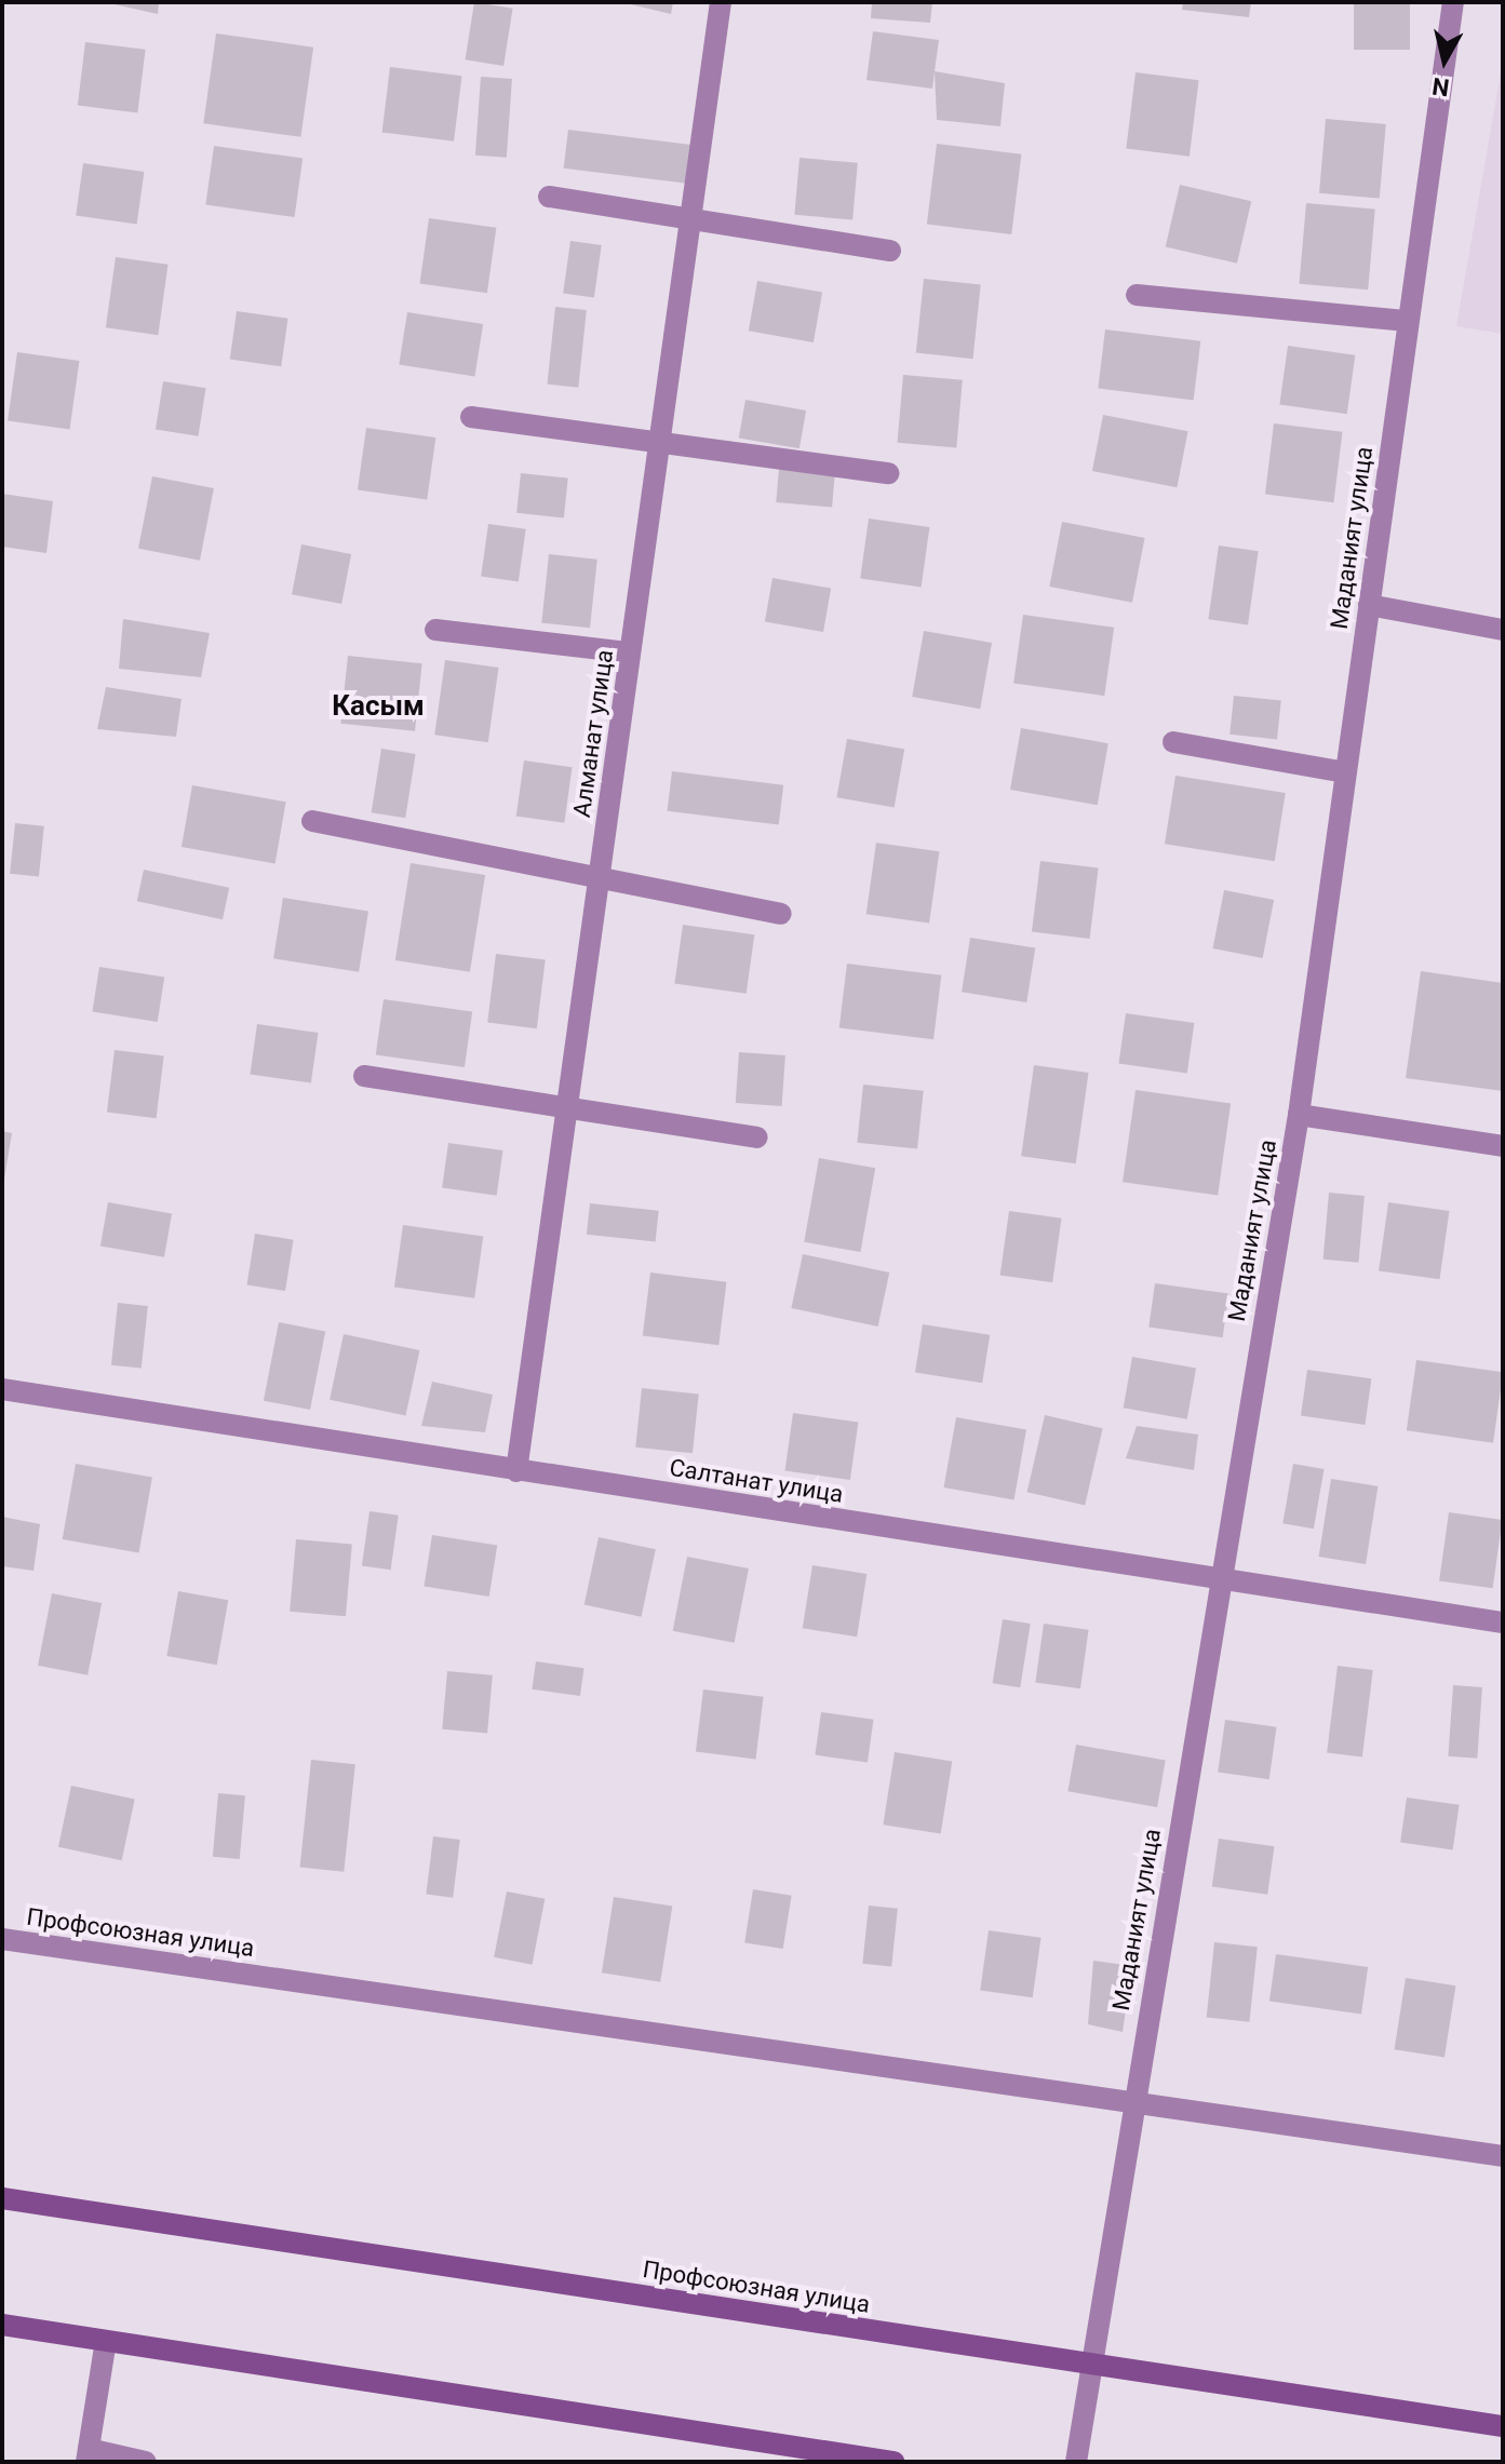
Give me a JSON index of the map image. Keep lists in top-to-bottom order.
{
  "streets": {
    "street": [
      "Маданият улица",
      "Алманат улица",
      "Салтанат улица",
      "Профсоюзная улица"
    ]
  },
  "crossings": [
    ["Маданият улица", "Салтанат улица"],
    ["Маданият улица", "Профсоюзная улица"],
    ["Алманат улица", "Салтанат улица"]
  ],
  "districts": ["Касым"],
  "north": "bottom"
}
